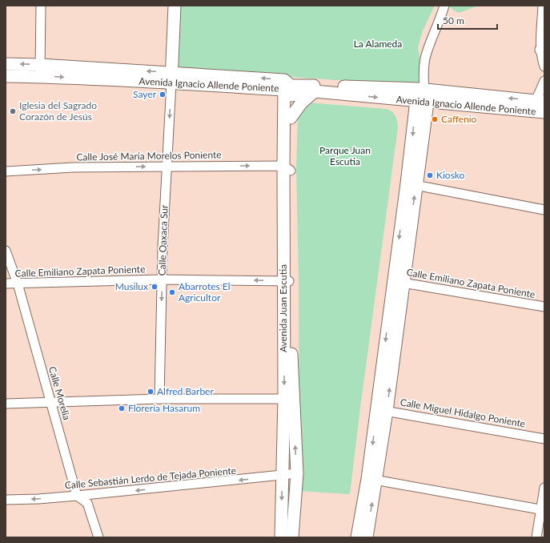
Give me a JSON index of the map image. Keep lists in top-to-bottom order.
{
  "streets": {
    "main road": ["Avenida Ignacio Allende Poniente", "Calle Oaxaca Sur", "Avenida Juan Escutia"],
    "street": [
      "Calle José María Morelos Poniente",
      "Calle Emiliano Zapata Poniente",
      "Calle Morelia",
      "Calle Miguel Hidalgo Poniente",
      "Calle Sebastián Lerdo de Tejada Poniente"
    ]
  },
  "crossings": [
    ["Avenida Ignacio Allende Poniente", "Calle Oaxaca Sur"],
    ["Avenida Ignacio Allende Poniente", "Avenida Juan Escutia"],
    ["Calle José María Morelos Poniente", "Calle Oaxaca Sur"],
    ["Calle José María Morelos Poniente", "Avenida Juan Escutia"],
    ["Calle Oaxaca Sur", "Calle Emiliano Zapata Poniente"],
    ["Calle Emiliano Zapata Poniente", "Avenida Juan Escutia"],
    ["Calle Emiliano Zapata Poniente", "Calle Morelia"],
    ["Avenida Juan Escutia", "Calle Sebastián Lerdo de Tejada Poniente"],
    ["Calle Morelia", "Calle Sebastián Lerdo de Tejada Poniente"]
  ],
  "one_way": ["Calle José María Morelos Poniente", "Calle Oaxaca Sur", "Calle Sebastián Lerdo de Tejada Poniente"],
  "parks": ["La Alameda", "Parque Juan Escutia"],
  "places": [
    "Sayer",
    "Iglesia del Sagrado Corazón de Jesús",
    "Caffenio",
    "Kiosko",
    "Musilux",
    "Abarrotes El Agricultor",
    "Alfred Barber",
    "Florería Hasarum"
  ],
  "scale_bar": "50 m"
}
